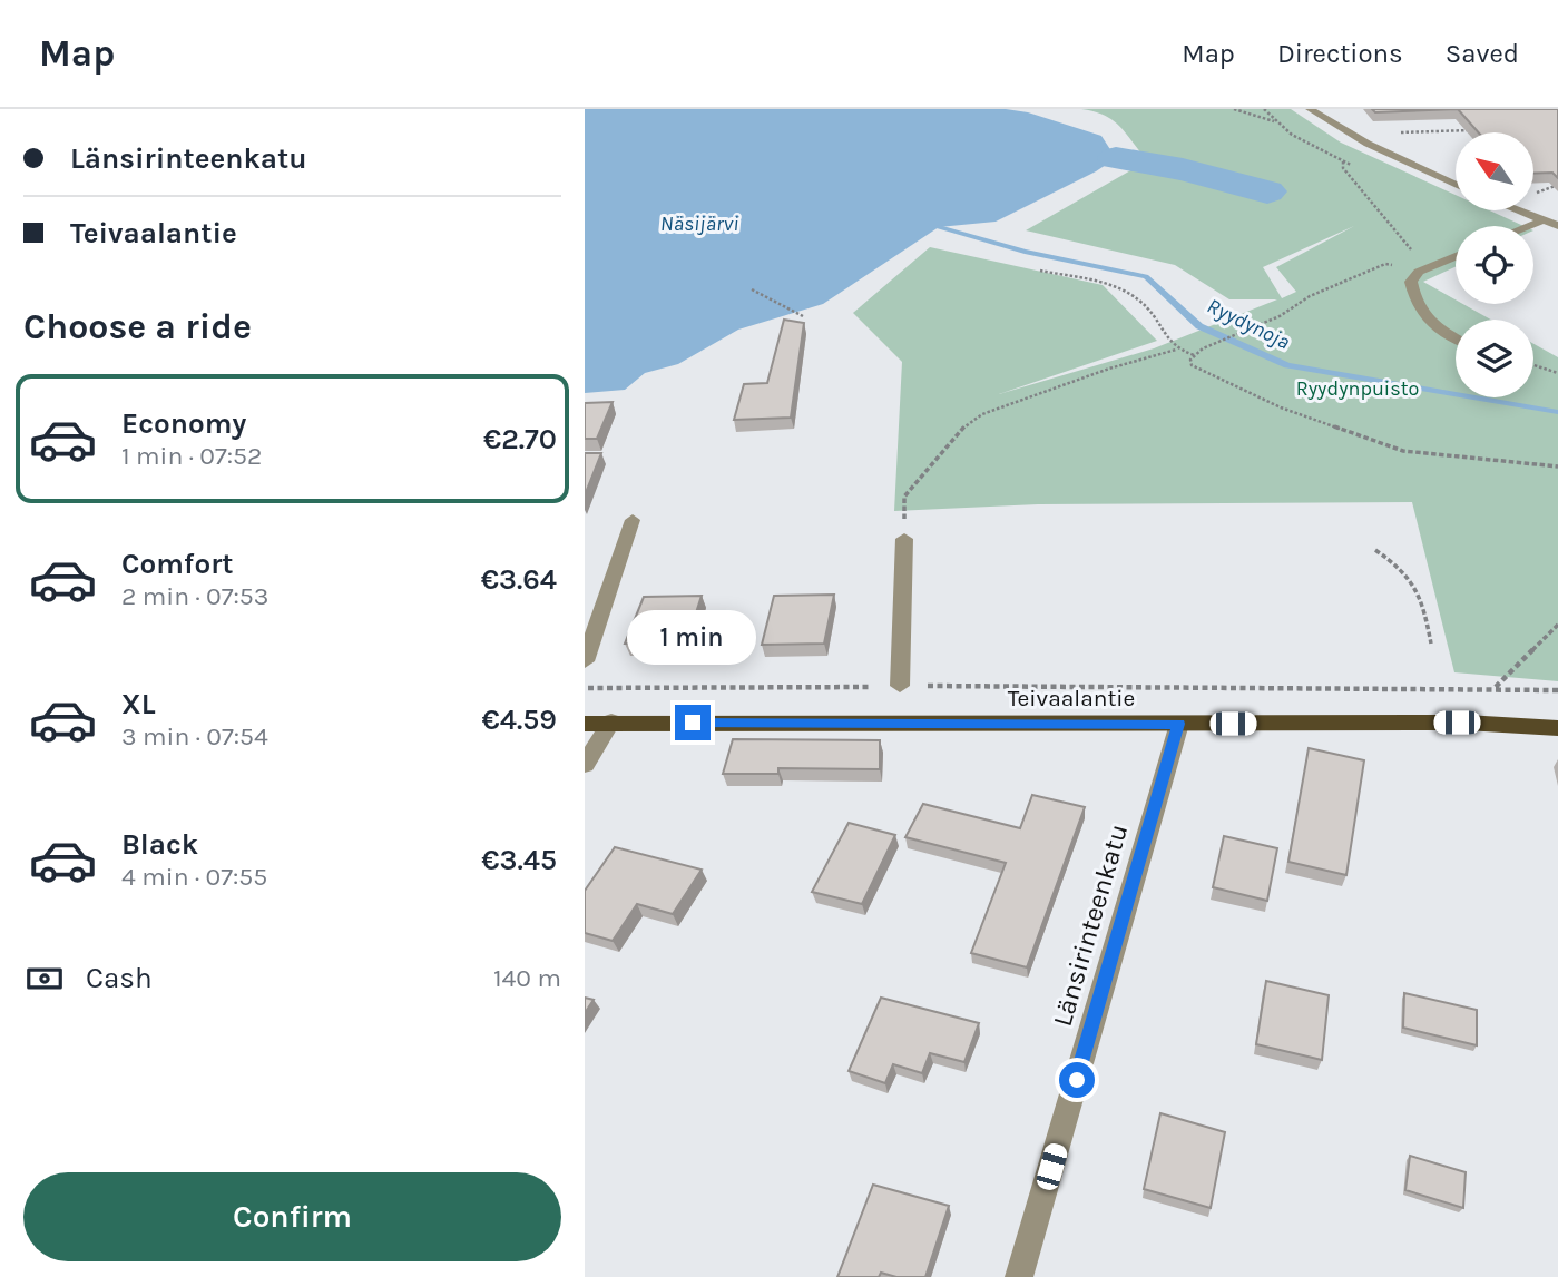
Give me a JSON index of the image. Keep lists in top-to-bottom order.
{
  "streets": {
    "main road": ["Teivaalantie"],
    "street": ["Länsirinteenkatu"]
  },
  "crossings": [
    ["Teivaalantie", "Länsirinteenkatu"]
  ],
  "water": ["Näsijärvi", "Ryydynoja"],
  "parks": ["Ryydynpuisto"],
  "north": "top left",
  "page": {
    "header": "Map",
    "nav": ["Map", "Directions", "Saved"],
    "banner": ["Länsirinteenkatu", "Teivaalantie"],
    "heading": "Choose a ride",
    "list": [
      {
        "name": "Economy",
        "note": "1 min · 07:52",
        "value": "€2.70"
      },
      {
        "name": "Comfort",
        "note": "2 min · 07:53",
        "value": "€3.64"
      },
      {
        "name": "XL",
        "note": "3 min · 07:54",
        "value": "€4.59"
      },
      {
        "name": "Black",
        "note": "4 min · 07:55",
        "value": "€3.45"
      }
    ],
    "bubble": "1 min",
    "pay": ["Cash", "140 m"],
    "buttons": "Confirm"
  }
}
